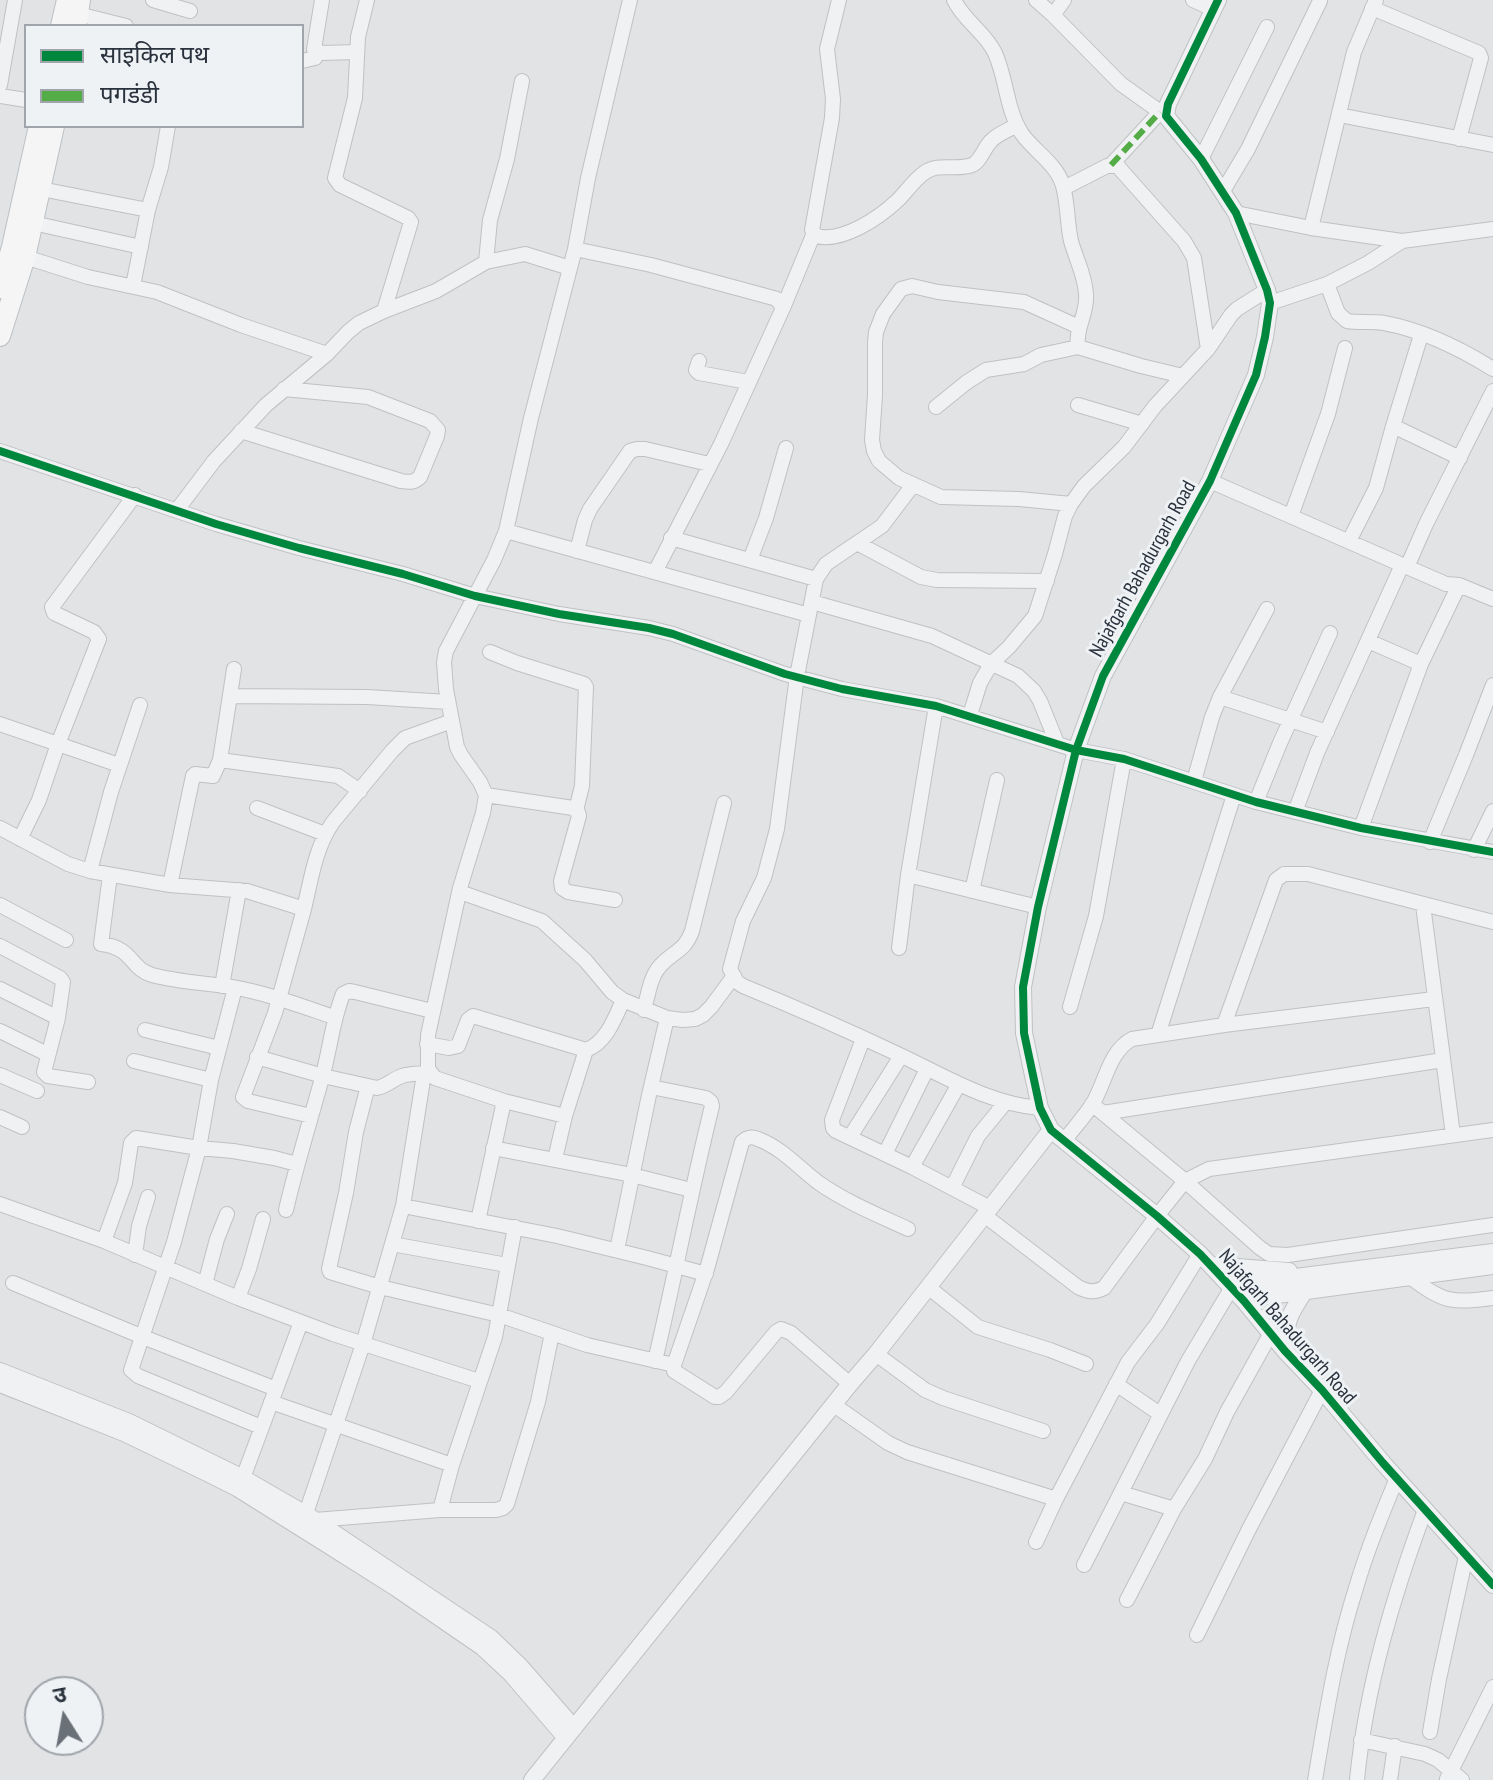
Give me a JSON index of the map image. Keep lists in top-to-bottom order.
{
  "streets": {
    "street": ["Najafgarh Bahadurgarh Road"]
  },
  "legend": ["साइकिल पथ", "पगडंडी"],
  "north": "top"
}
